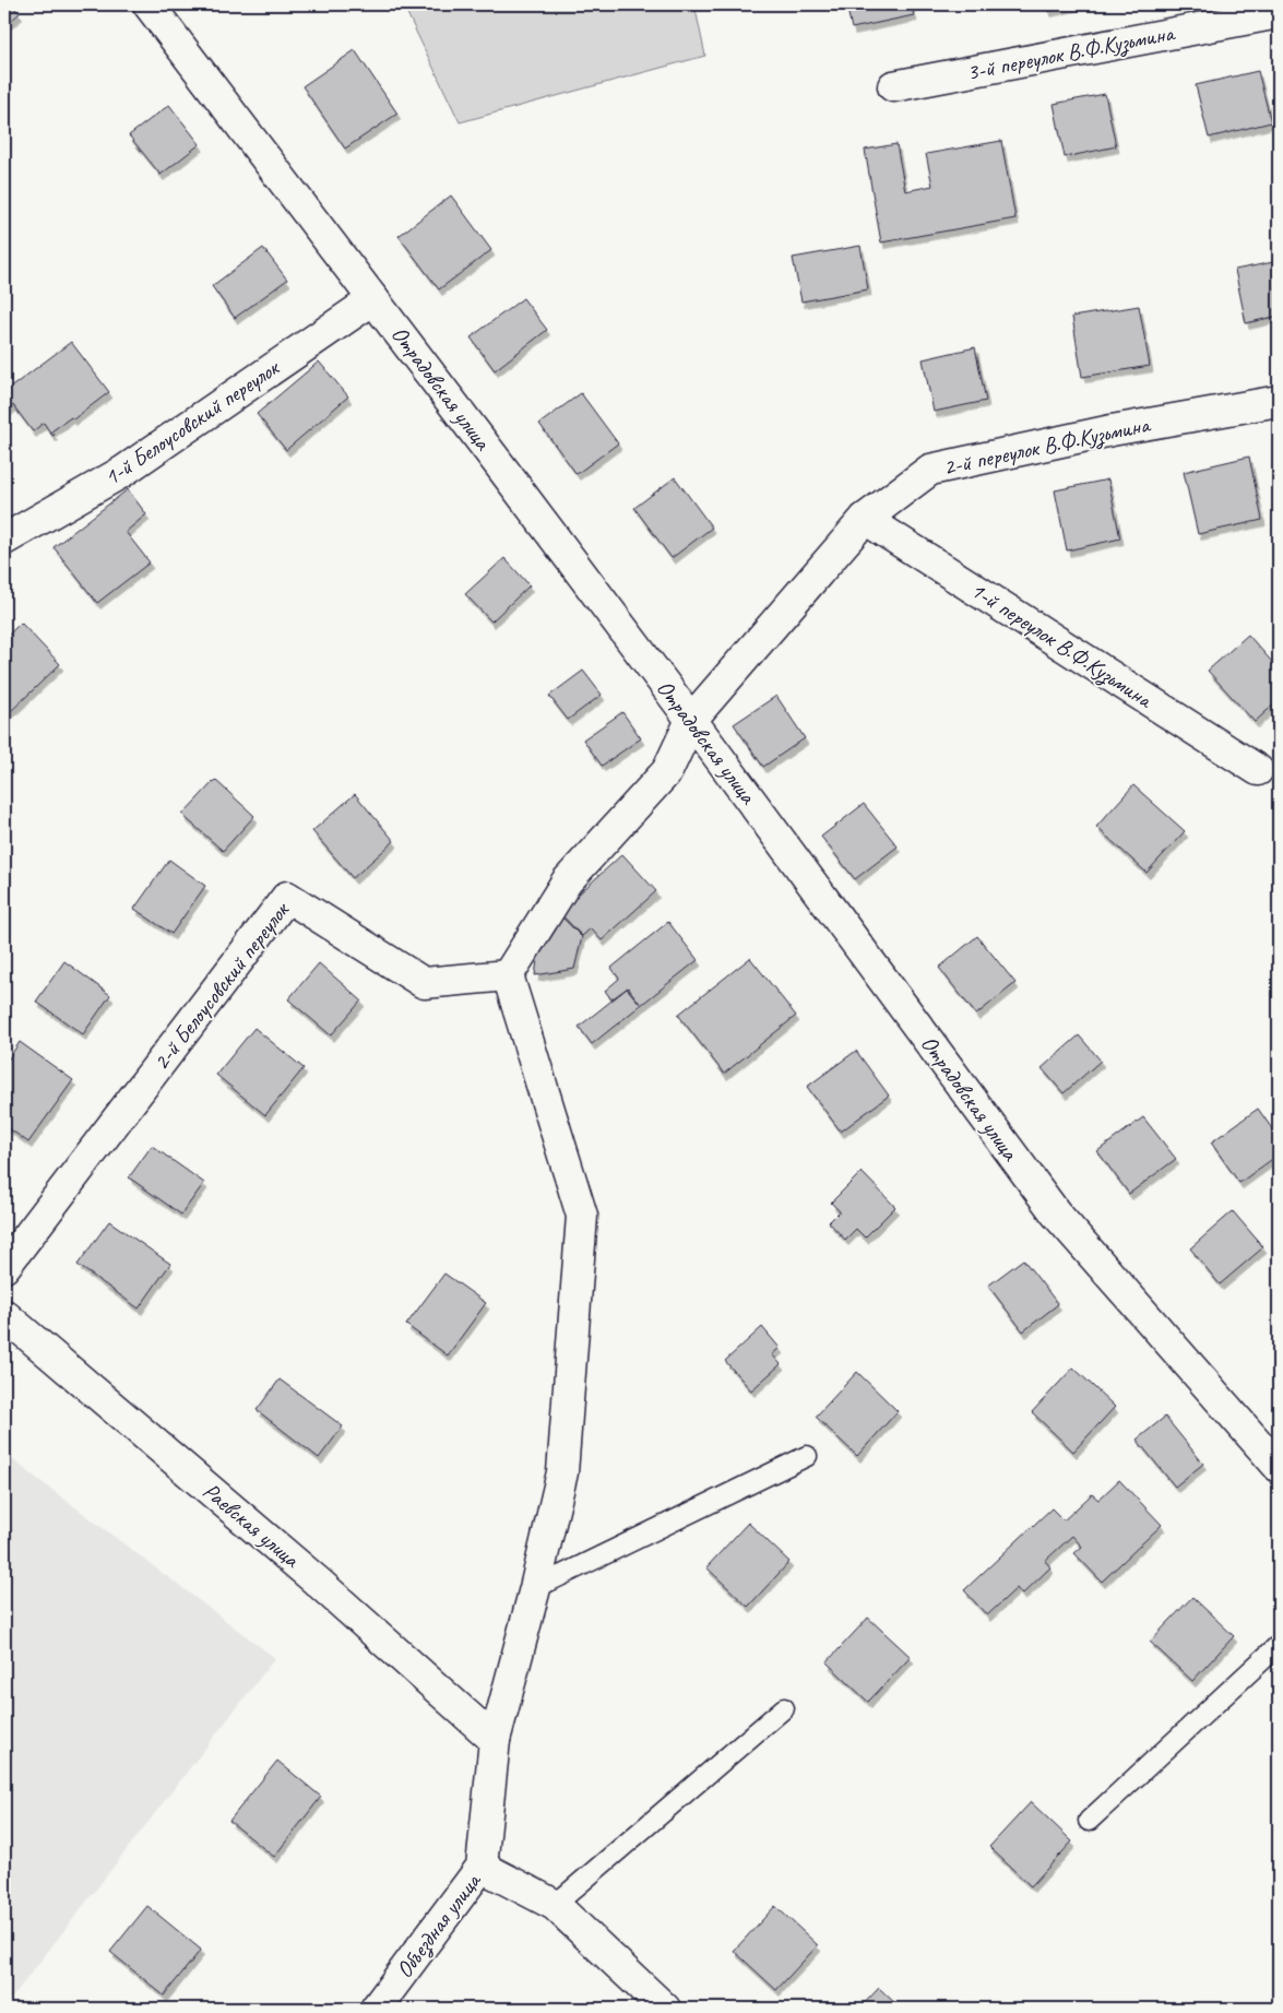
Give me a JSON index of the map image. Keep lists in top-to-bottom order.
{
  "streets": {
    "street": [
      "3-й переулок В.Ф.Кузьмина",
      "Отрадовская улица",
      "1-й Белоусовский переулок",
      "2-й переулок В.Ф.Кузьмина",
      "1-й переулок В.Ф.Кузьмина",
      "2-й Белоусовский переулок",
      "Раевская улица",
      "Объездная улица"
    ]
  },
  "crossings": [
    ["Отрадовская улица", "1-й Белоусовский переулок"],
    ["Отрадовская улица", "2-й переулок В.Ф.Кузьмина"],
    ["2-й переулок В.Ф.Кузьмина", "1-й переулок В.Ф.Кузьмина"],
    ["2-й переулок В.Ф.Кузьмина", "2-й Белоусовский переулок"],
    ["2-й переулок В.Ф.Кузьмина", "Объездная улица"],
    ["2-й Белоусовский переулок", "Объездная улица"],
    ["Раевская улица", "Объездная улица"]
  ]
}
